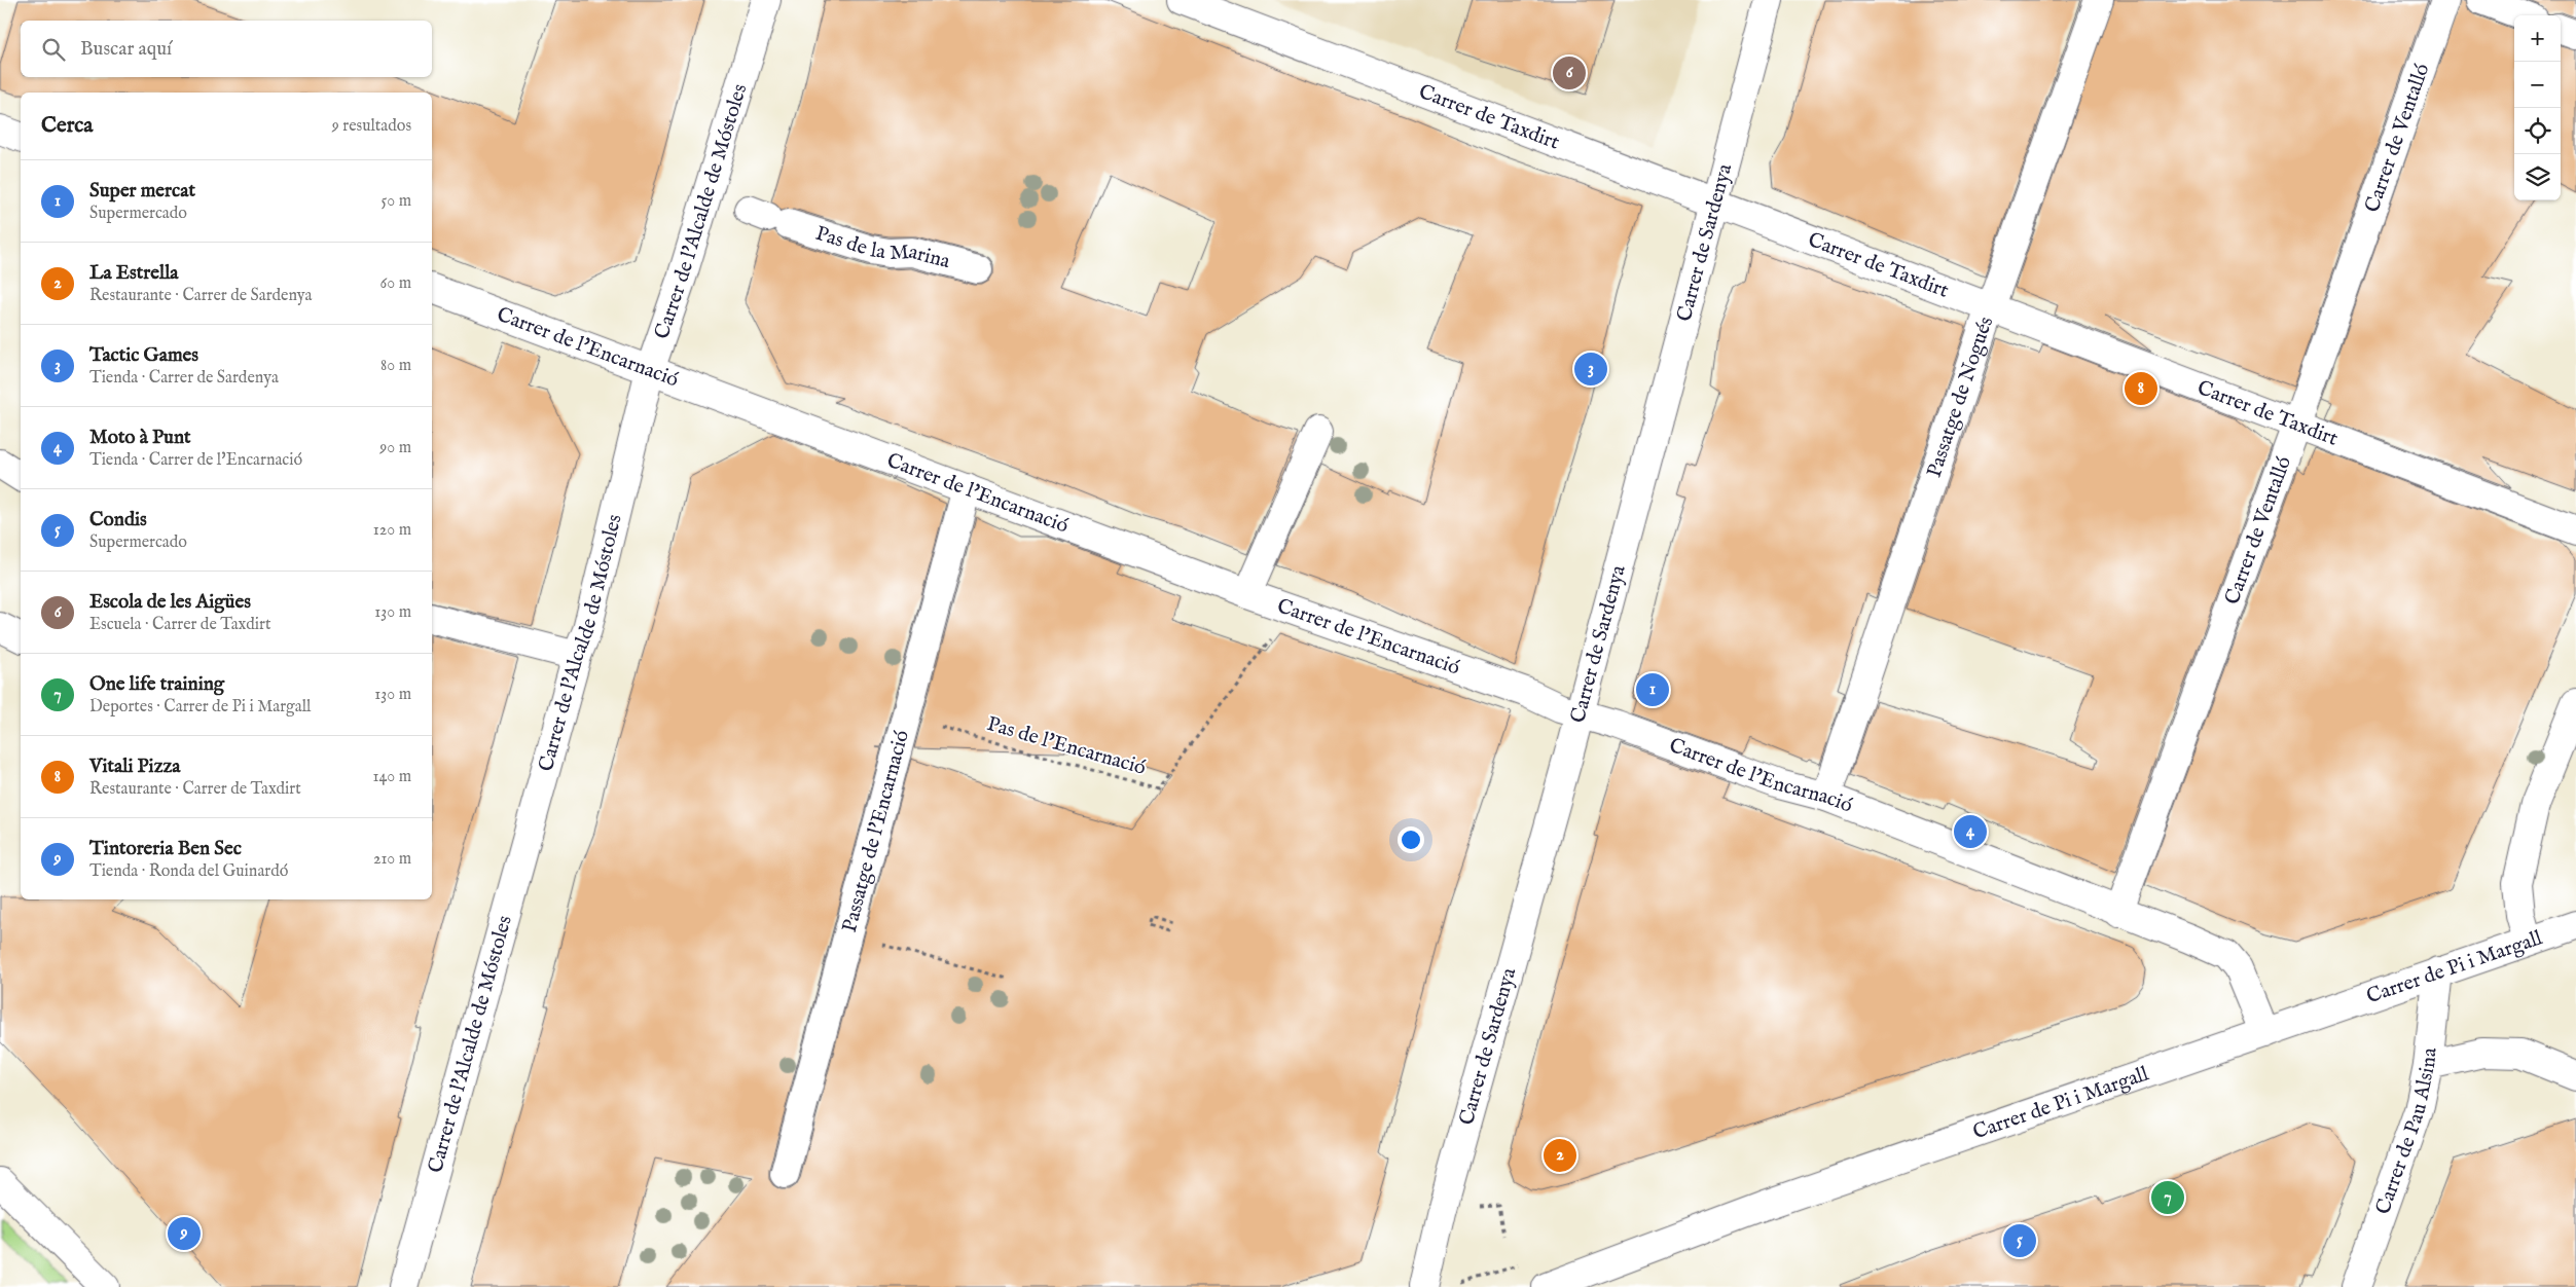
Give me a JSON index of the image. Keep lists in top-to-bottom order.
{
  "streets": {
    "street": [
      "Carrer de Taxdirt",
      "Carrer de Ventalló",
      "Carrer de l'Alcalde de Móstoles",
      "Carrer de Sardenya",
      "Pas de la Marina",
      "Carrer de l'Encarnació",
      "Passatge de Nogués",
      "Passatge de l'Encarnació",
      "Carrer de Pi i Margall",
      "Carrer de Pau Alsina"
    ],
    "path": ["Pas de l'Encarnació"]
  },
  "crossings": [
    ["Carrer de Taxdirt", "Carrer de Ventalló"],
    ["Carrer de Taxdirt", "Carrer de Sardenya"],
    ["Carrer de Taxdirt", "Passatge de Nogués"],
    ["Carrer de Ventalló", "Carrer de l'Encarnació"],
    ["Carrer de l'Alcalde de Móstoles", "Carrer de l'Encarnació"],
    ["Carrer de Sardenya", "Carrer de l'Encarnació"],
    ["Carrer de l'Encarnació", "Passatge de Nogués"],
    ["Carrer de l'Encarnació", "Passatge de l'Encarnació"],
    ["Carrer de l'Encarnació", "Carrer de Pi i Margall"],
    ["Pas de l'Encarnació", "Passatge de l'Encarnació"],
    ["Carrer de Pi i Margall", "Carrer de Pau Alsina"]
  ],
  "page": {
    "map_buttons": ["+", "−"],
    "search": "Buscar aquí",
    "pins": [
      "6",
      "3",
      "8",
      "1",
      "4",
      "2",
      "7",
      "9",
      "5"
    ],
    "heading": ["Cerca", "9 resultados"],
    "list": [
      {
        "mark": "1",
        "name": "Super mercat",
        "note": "Supermercado",
        "value": "50 m"
      },
      {
        "mark": "2",
        "name": "La Estrella",
        "note": "Restaurante · Carrer de Sardenya",
        "value": "60 m"
      },
      {
        "mark": "3",
        "name": "Tactic Games",
        "note": "Tienda · Carrer de Sardenya",
        "value": "80 m"
      },
      {
        "mark": "4",
        "name": "Moto à Punt",
        "note": "Tienda · Carrer de l'Encarnació",
        "value": "90 m"
      },
      {
        "mark": "5",
        "name": "Condis",
        "note": "Supermercado",
        "value": "120 m"
      },
      {
        "mark": "6",
        "name": "Escola de les Aigües",
        "note": "Escuela · Carrer de Taxdirt",
        "value": "130 m"
      },
      {
        "mark": "7",
        "name": "One life training",
        "note": "Deportes · Carrer de Pi i Margall",
        "value": "130 m"
      },
      {
        "mark": "8",
        "name": "Vitali Pizza",
        "note": "Restaurante · Carrer de Taxdirt",
        "value": "140 m"
      },
      {
        "mark": "9",
        "name": "Tintoreria Ben Sec",
        "note": "Tienda · Ronda del Guinardó",
        "value": "210 m"
      }
    ]
  }
}
